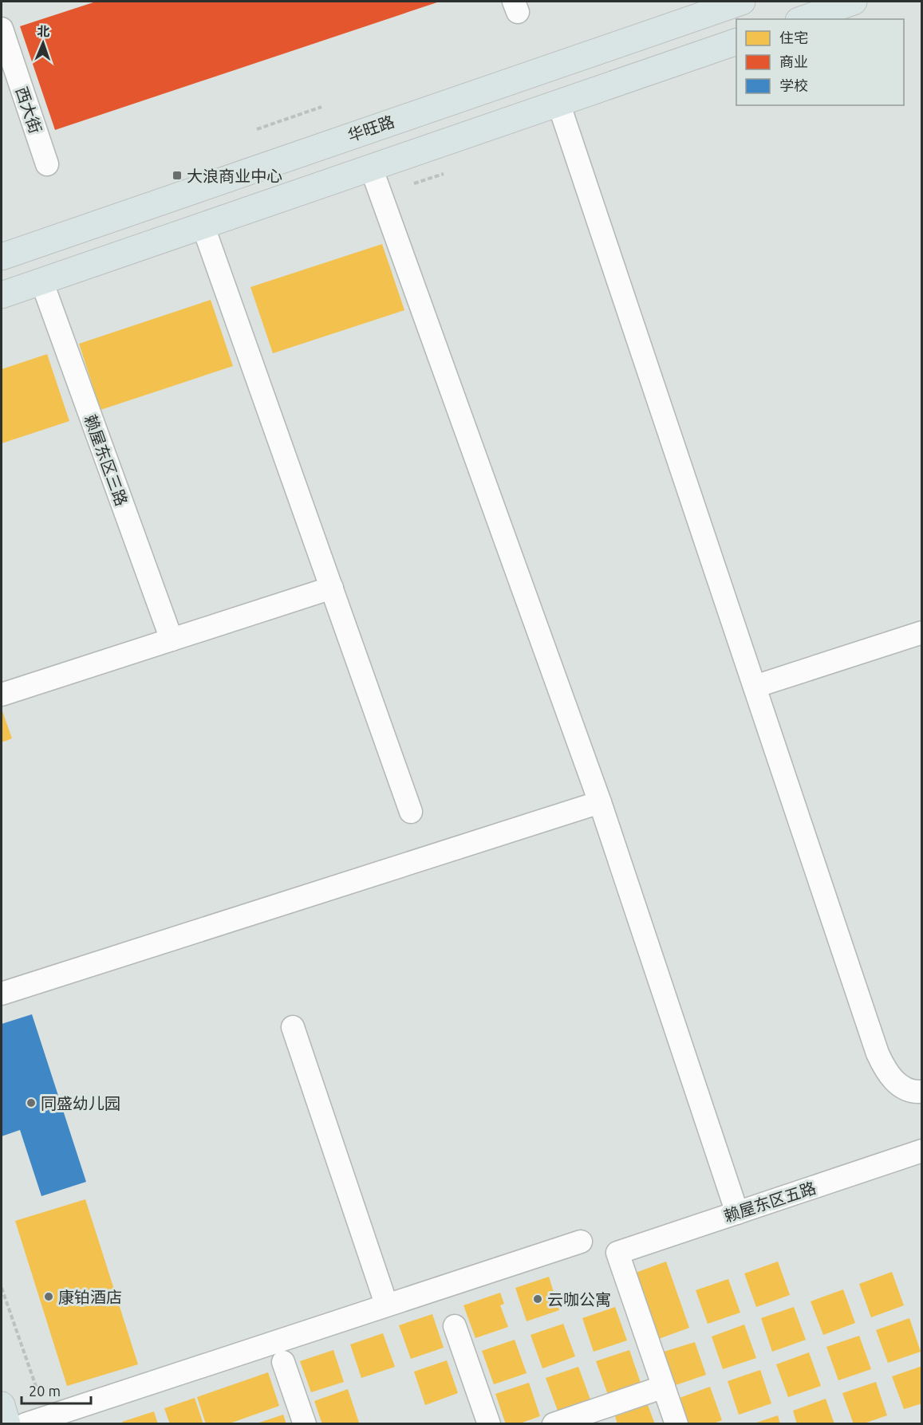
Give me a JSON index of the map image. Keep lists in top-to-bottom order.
{
  "streets": {
    "main road": ["华旺路"],
    "street": ["西大街", "赖屋东区三路", "赖屋东区五路"]
  },
  "places": {
    "transit": ["大浪商业中心"],
    "other": ["同盛幼儿园", "康铂酒店", "云咖公寓"]
  },
  "legend": ["住宅", "商业", "学校"],
  "scale_bar": "20 m",
  "north": "top"
}
